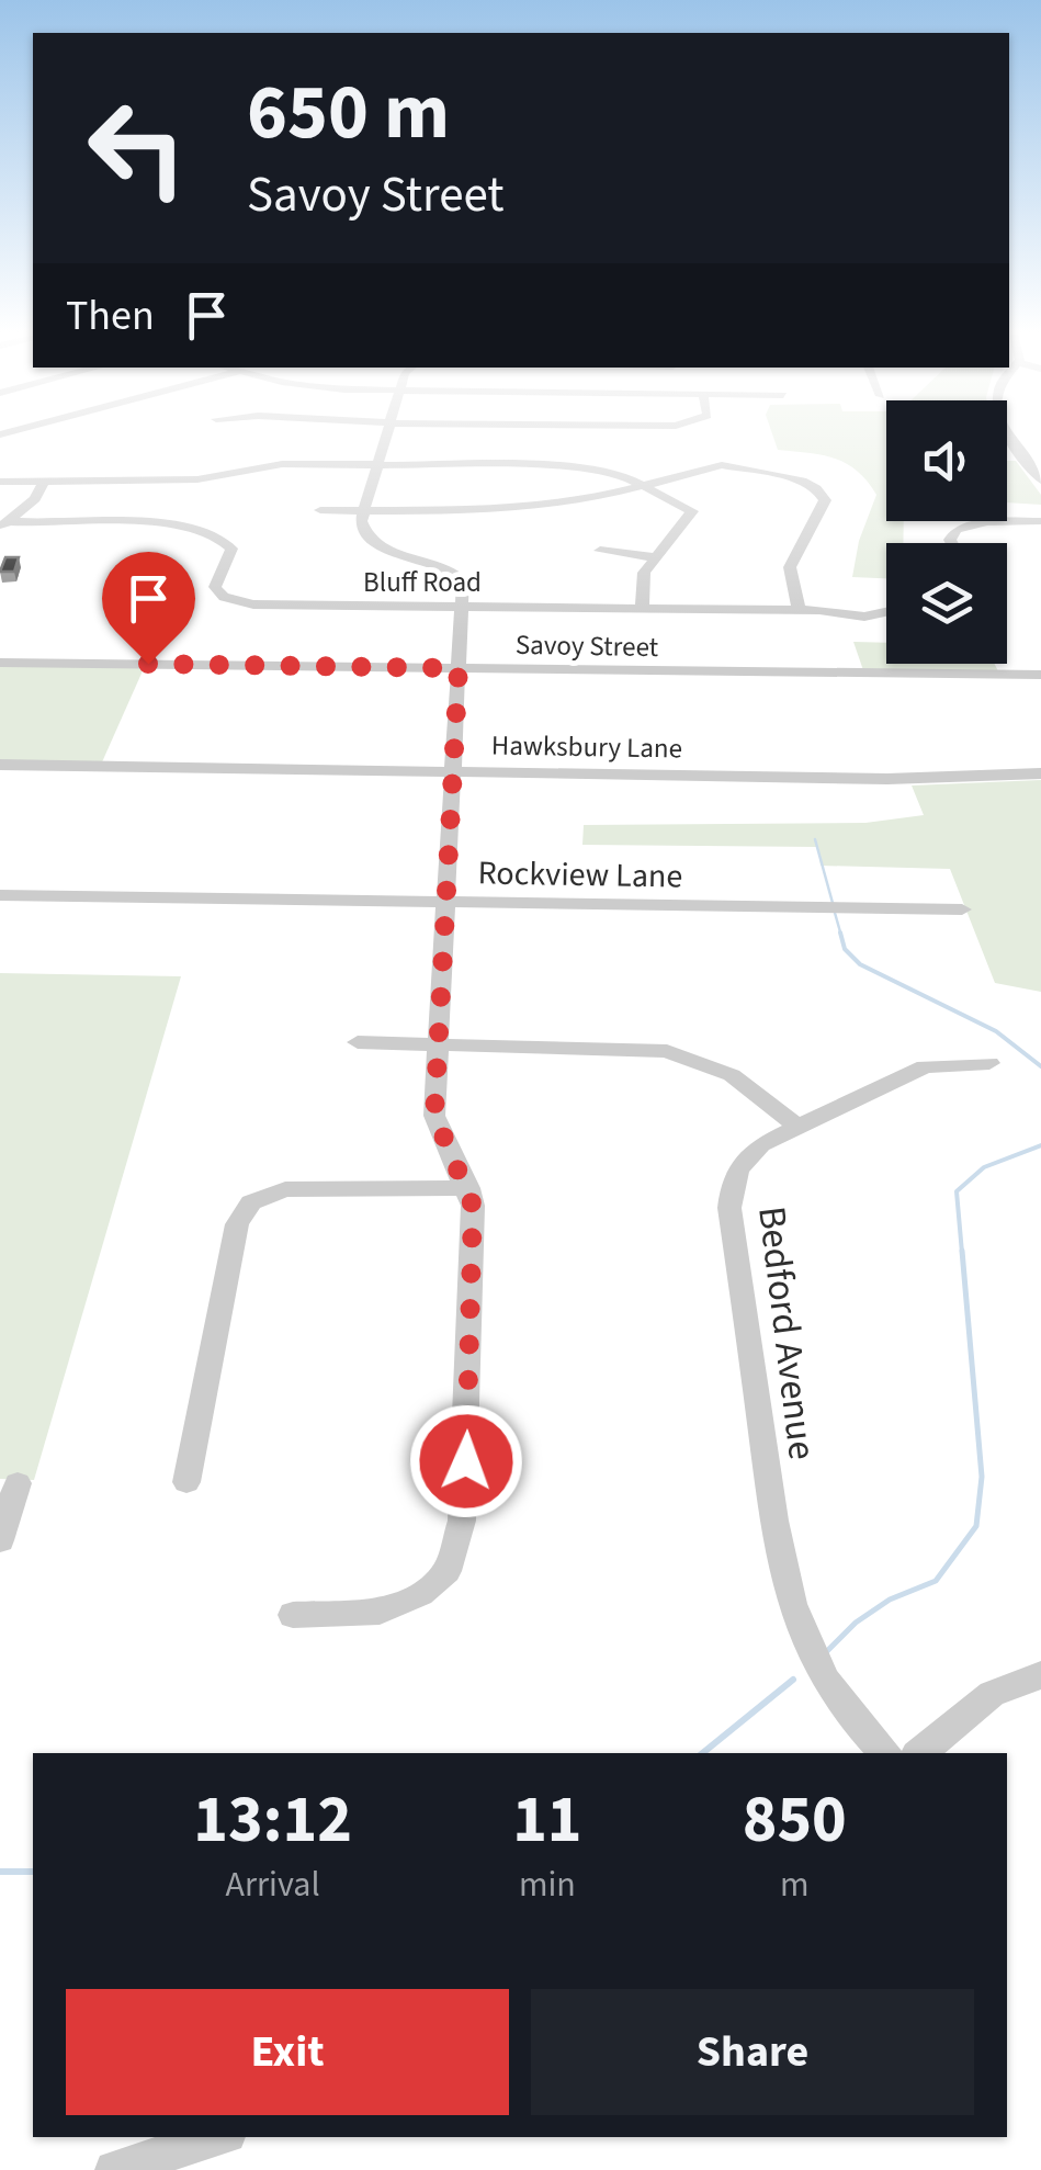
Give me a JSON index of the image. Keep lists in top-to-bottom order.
{
  "streets": {
    "street": [
      "Bluff Road",
      "Savoy Street",
      "Hawksbury Lane",
      "Rockview Lane",
      "Bedford Avenue"
    ]
  },
  "page": {
    "turn": ["650 m", "Savoy Street"],
    "then": "Then",
    "eta": [
      "13:12",
      "Arrival",
      "11",
      "min",
      "850",
      "m"
    ],
    "buttons": ["Exit", "Share"]
  }
}
